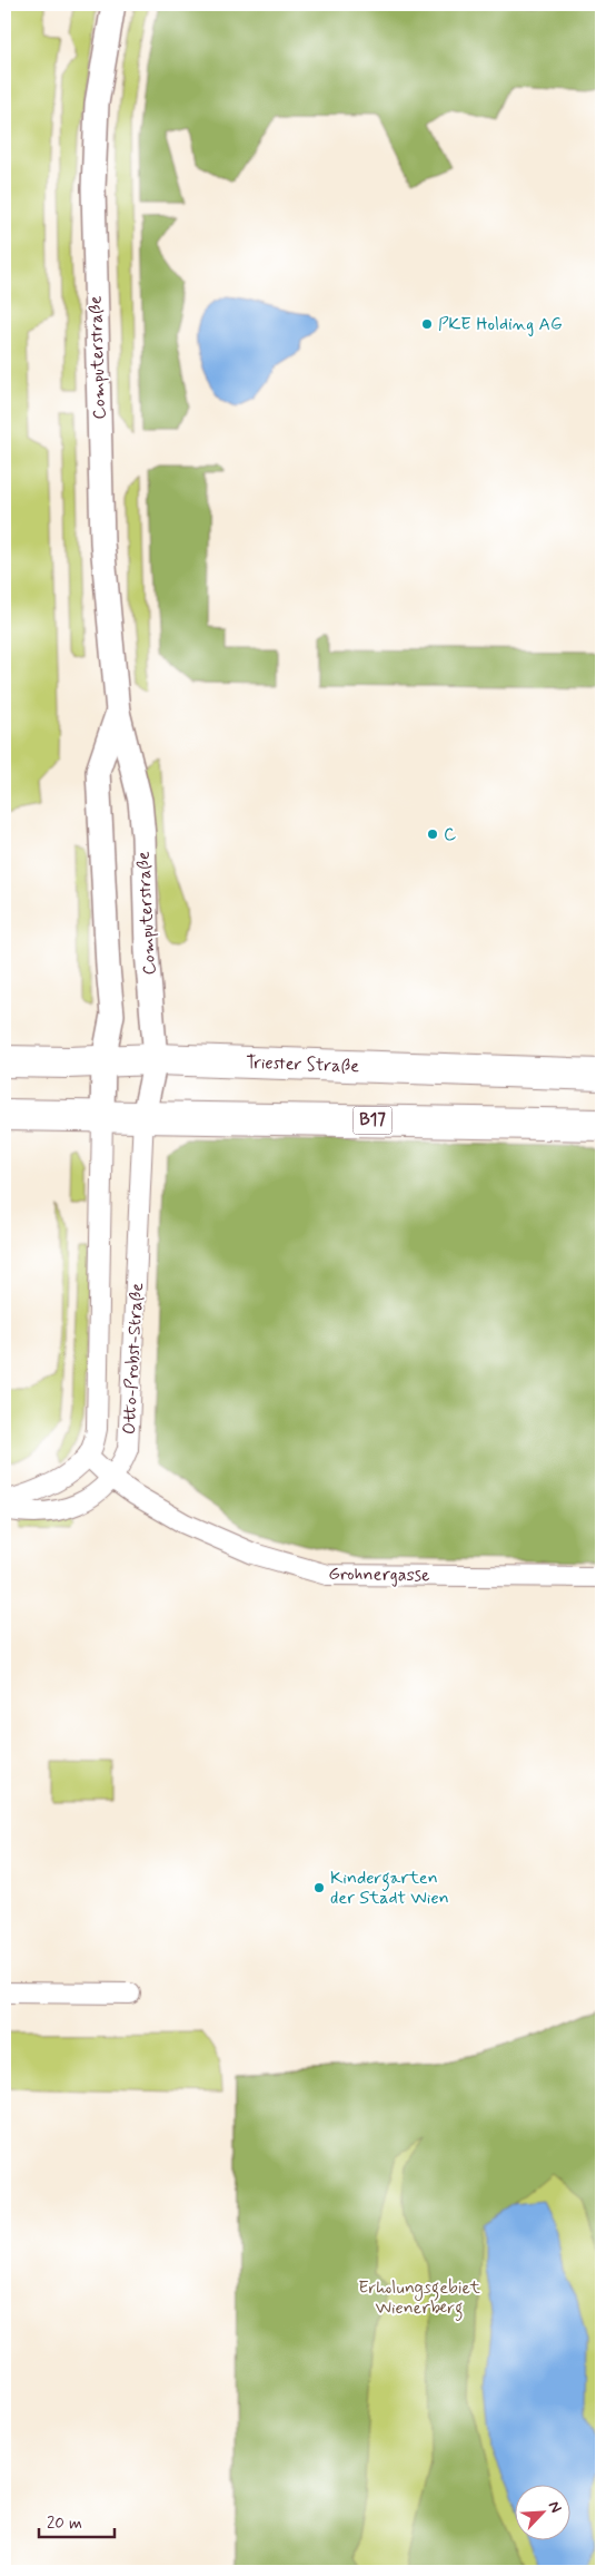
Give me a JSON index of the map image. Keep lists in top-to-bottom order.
{
  "streets": {
    "main road": ["Triester Straße", "B17"],
    "street": ["Computerstraße", "Otto-Probst-Straße", "Grohnergasse"]
  },
  "crossings": [
    ["Computerstraße", "Triester Straße"],
    ["Computerstraße", "B17"],
    ["Computerstraße", "Otto-Probst-Straße"],
    ["B17", "Otto-Probst-Straße"],
    ["Otto-Probst-Straße", "Grohnergasse"]
  ],
  "parks": ["Erholungsgebiet Wienerberg"],
  "places": ["PKE Holding AG", "C", "Kindergarten der Stadt Wien"],
  "scale_bar": "20 m",
  "north": "top right"
}
